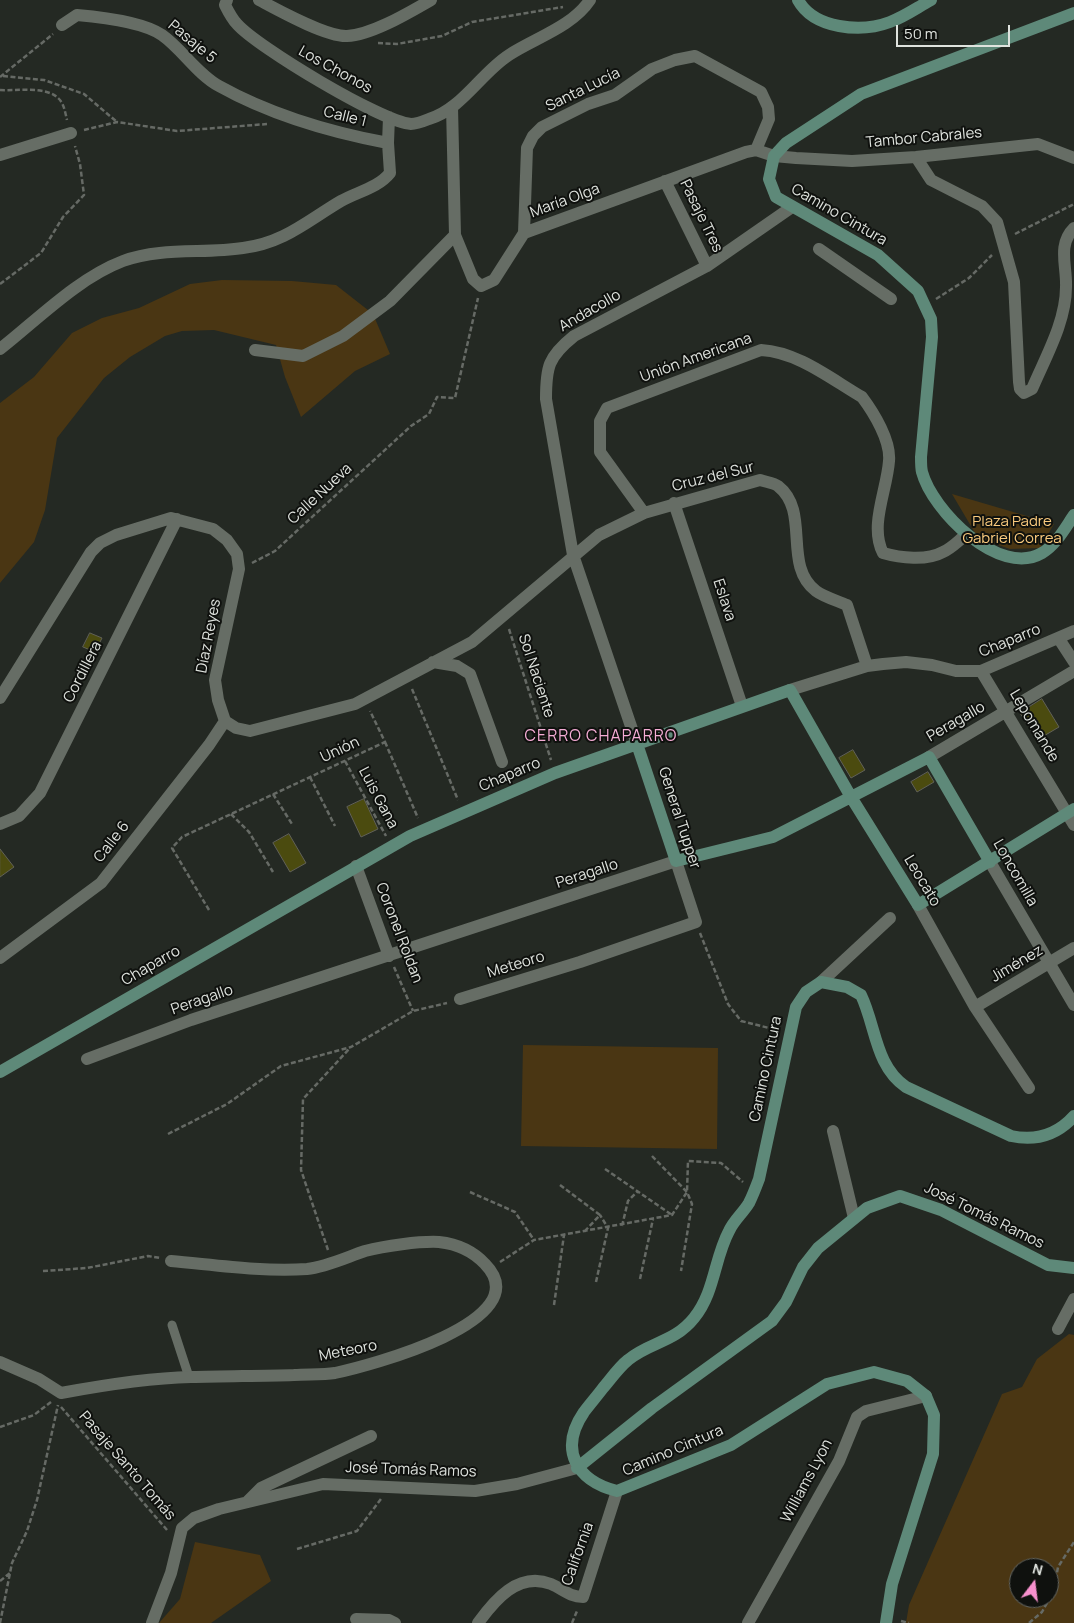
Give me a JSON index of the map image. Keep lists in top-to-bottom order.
{
  "streets": {
    "main road": [
      "Camino Cintura",
      "Chaparro",
      "Peragallo",
      "General Tupper",
      "Loncomilla",
      "Leocato",
      "José Tomás Ramos"
    ],
    "street": [
      "Pasaje 5",
      "Los Chonos",
      "Santa Lucía",
      "Calle 1",
      "Tambor Cabrales",
      "María Olga",
      "Pasaje Tres",
      "Andacollo",
      "Unión Americana",
      "Cruz del Sur",
      "Eslava",
      "Díaz Reyes",
      "Cordillera",
      "Lepomande",
      "Calle 6",
      "Coronel Roldan",
      "Jiménez",
      "Meteoro",
      "Williams Lyon",
      "California"
    ],
    "path": [
      "Calle Nueva",
      "Sol Naciente",
      "Unión",
      "Luis Gana",
      "Pasaje Santo Tomás"
    ]
  },
  "crossings": [
    ["Pasaje 5", "Calle 1"],
    ["Santa Lucía", "María Olga"],
    ["Tambor Cabrales", "Camino Cintura"],
    ["María Olga", "Pasaje Tres"],
    ["María Olga", "Calle Nueva"],
    ["Camino Cintura", "Andacollo"],
    ["Camino Cintura", "Unión Americana"],
    ["Camino Cintura", "José Tomás Ramos"],
    ["Camino Cintura", "Williams Lyon"],
    ["Camino Cintura", "California"],
    ["Pasaje Tres", "Andacollo"],
    ["Andacollo", "Cruz del Sur"],
    ["Andacollo", "General Tupper"],
    ["Unión Americana", "Cruz del Sur"],
    ["Cruz del Sur", "Eslava"],
    ["Cruz del Sur", "Chaparro"],
    ["Cruz del Sur", "General Tupper"],
    ["Calle Nueva", "Díaz Reyes"],
    ["Eslava", "Chaparro"],
    ["Díaz Reyes", "Calle 6"],
    ["Chaparro", "Sol Naciente"],
    ["Chaparro", "Lepomande"],
    ["Chaparro", "Luis Gana"],
    ["Chaparro", "General Tupper"],
    ["Chaparro", "Leocato"],
    ["Chaparro", "Coronel Roldan"],
    ["Peragallo", "Lepomande"],
    ["Peragallo", "General Tupper"],
    ["Peragallo", "Loncomilla"],
    ["Peragallo", "Leocato"],
    ["Peragallo", "Coronel Roldan"],
    ["Unión", "Luis Gana"],
    ["General Tupper", "Meteoro"],
    ["Loncomilla", "Jiménez"],
    ["Leocato", "Jiménez"],
    ["Meteoro", "Pasaje Santo Tomás"],
    ["José Tomás Ramos", "Pasaje Santo Tomás"]
  ],
  "districts": ["CERRO CHAPARRO"],
  "parks": ["Plaza Padre Gabriel Correa"],
  "scale_bar": "50 m",
  "north": "top"
}
